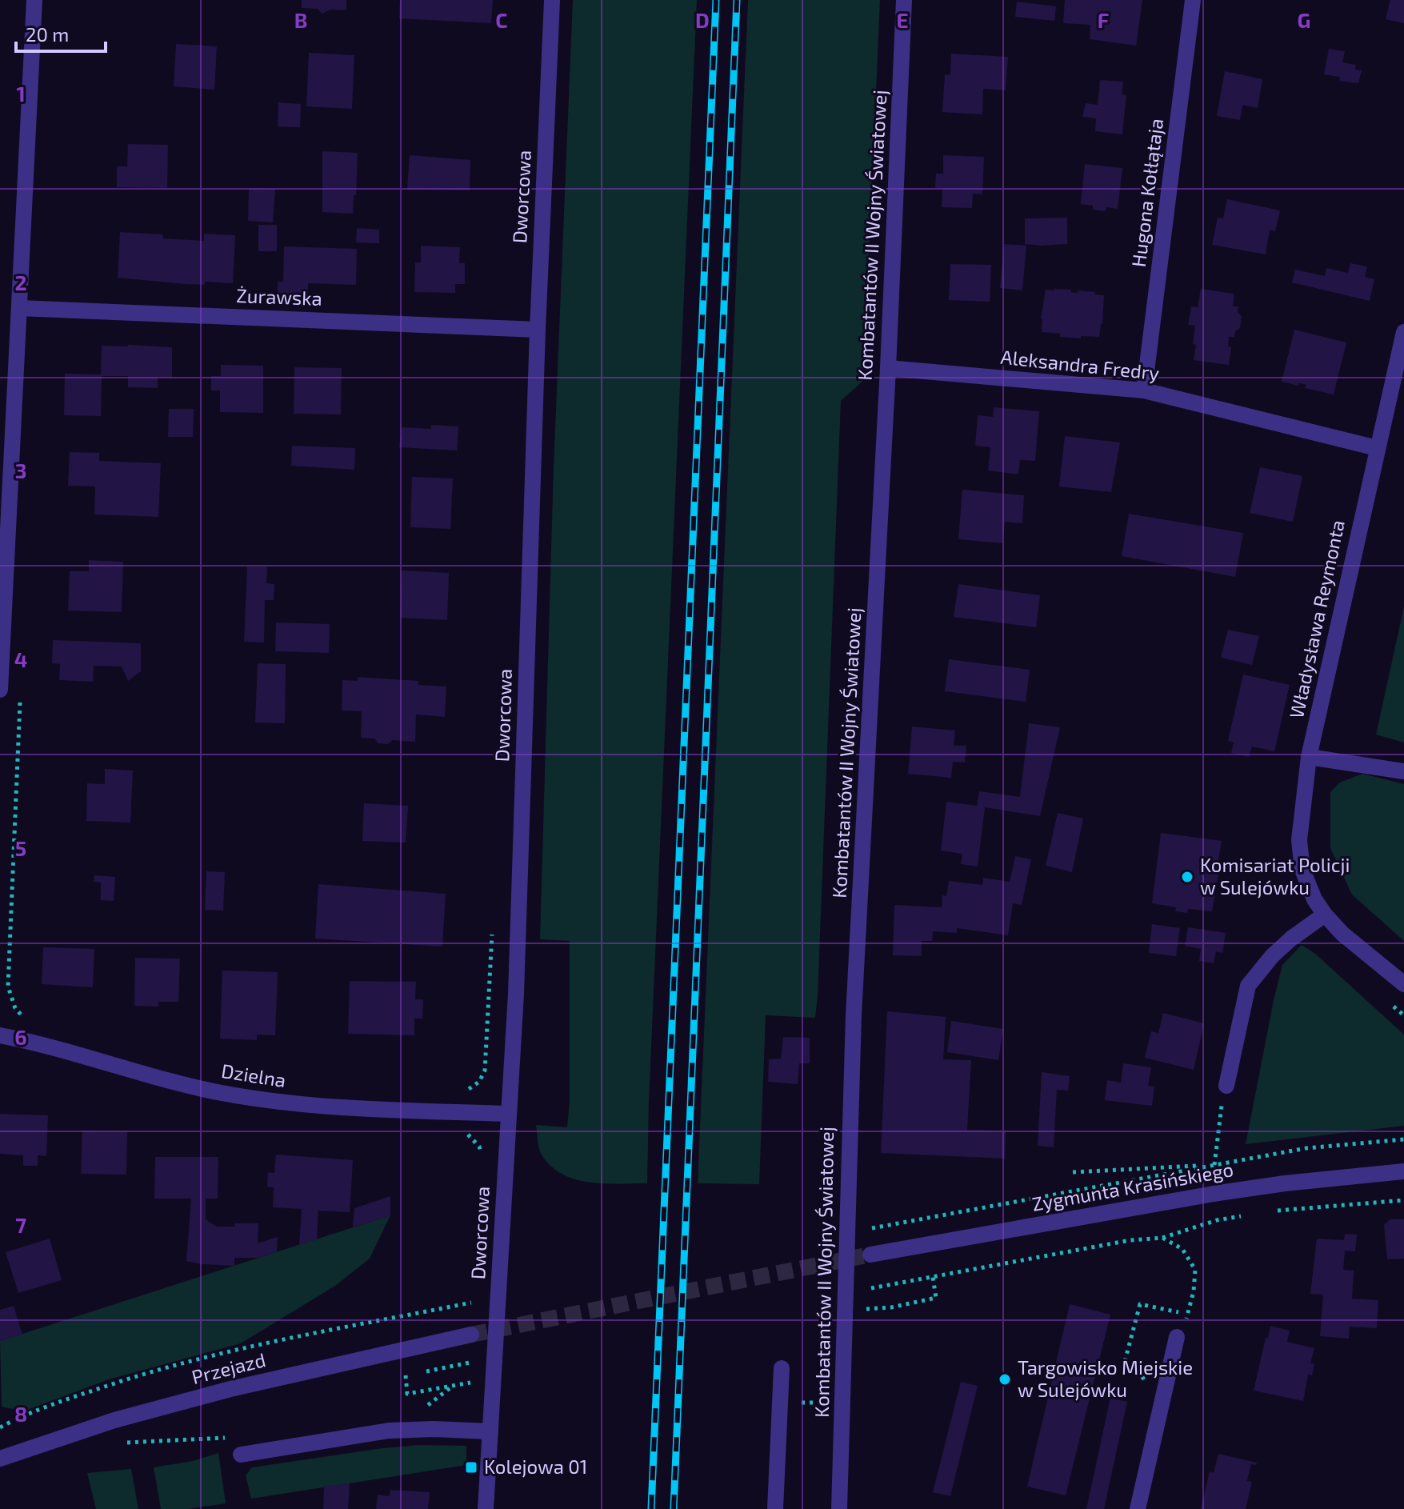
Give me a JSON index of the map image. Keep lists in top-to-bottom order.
{
  "streets": {
    "street": [
      "Hugona Kołłątaja",
      "Dworcowa",
      "Kombatantów II Wojny Światowej",
      "Żurawska",
      "Aleksandra Fredry",
      "Władysława Reymonta",
      "Dzielna",
      "Zygmunta Krasińskiego",
      "Przejazd"
    ]
  },
  "crossings": [
    ["Hugona Kołłątaja", "Aleksandra Fredry"],
    ["Dworcowa", "Żurawska"],
    ["Dworcowa", "Dzielna"],
    ["Kombatantów II Wojny Światowej", "Aleksandra Fredry"],
    ["Aleksandra Fredry", "Władysława Reymonta"]
  ],
  "places": {
    "other": ["Komisariat Policji w Sulejówku", "Targowisko Miejskie w Sulejówku"],
    "transit": ["Kolejowa 01"]
  },
  "scale_bar": "20 m",
  "grid": {
    "columns": [
      "B",
      "C",
      "D",
      "E",
      "F",
      "G"
    ],
    "rows": [
      "1",
      "2",
      "3",
      "4",
      "5",
      "6",
      "7",
      "8"
    ]
  }
}
